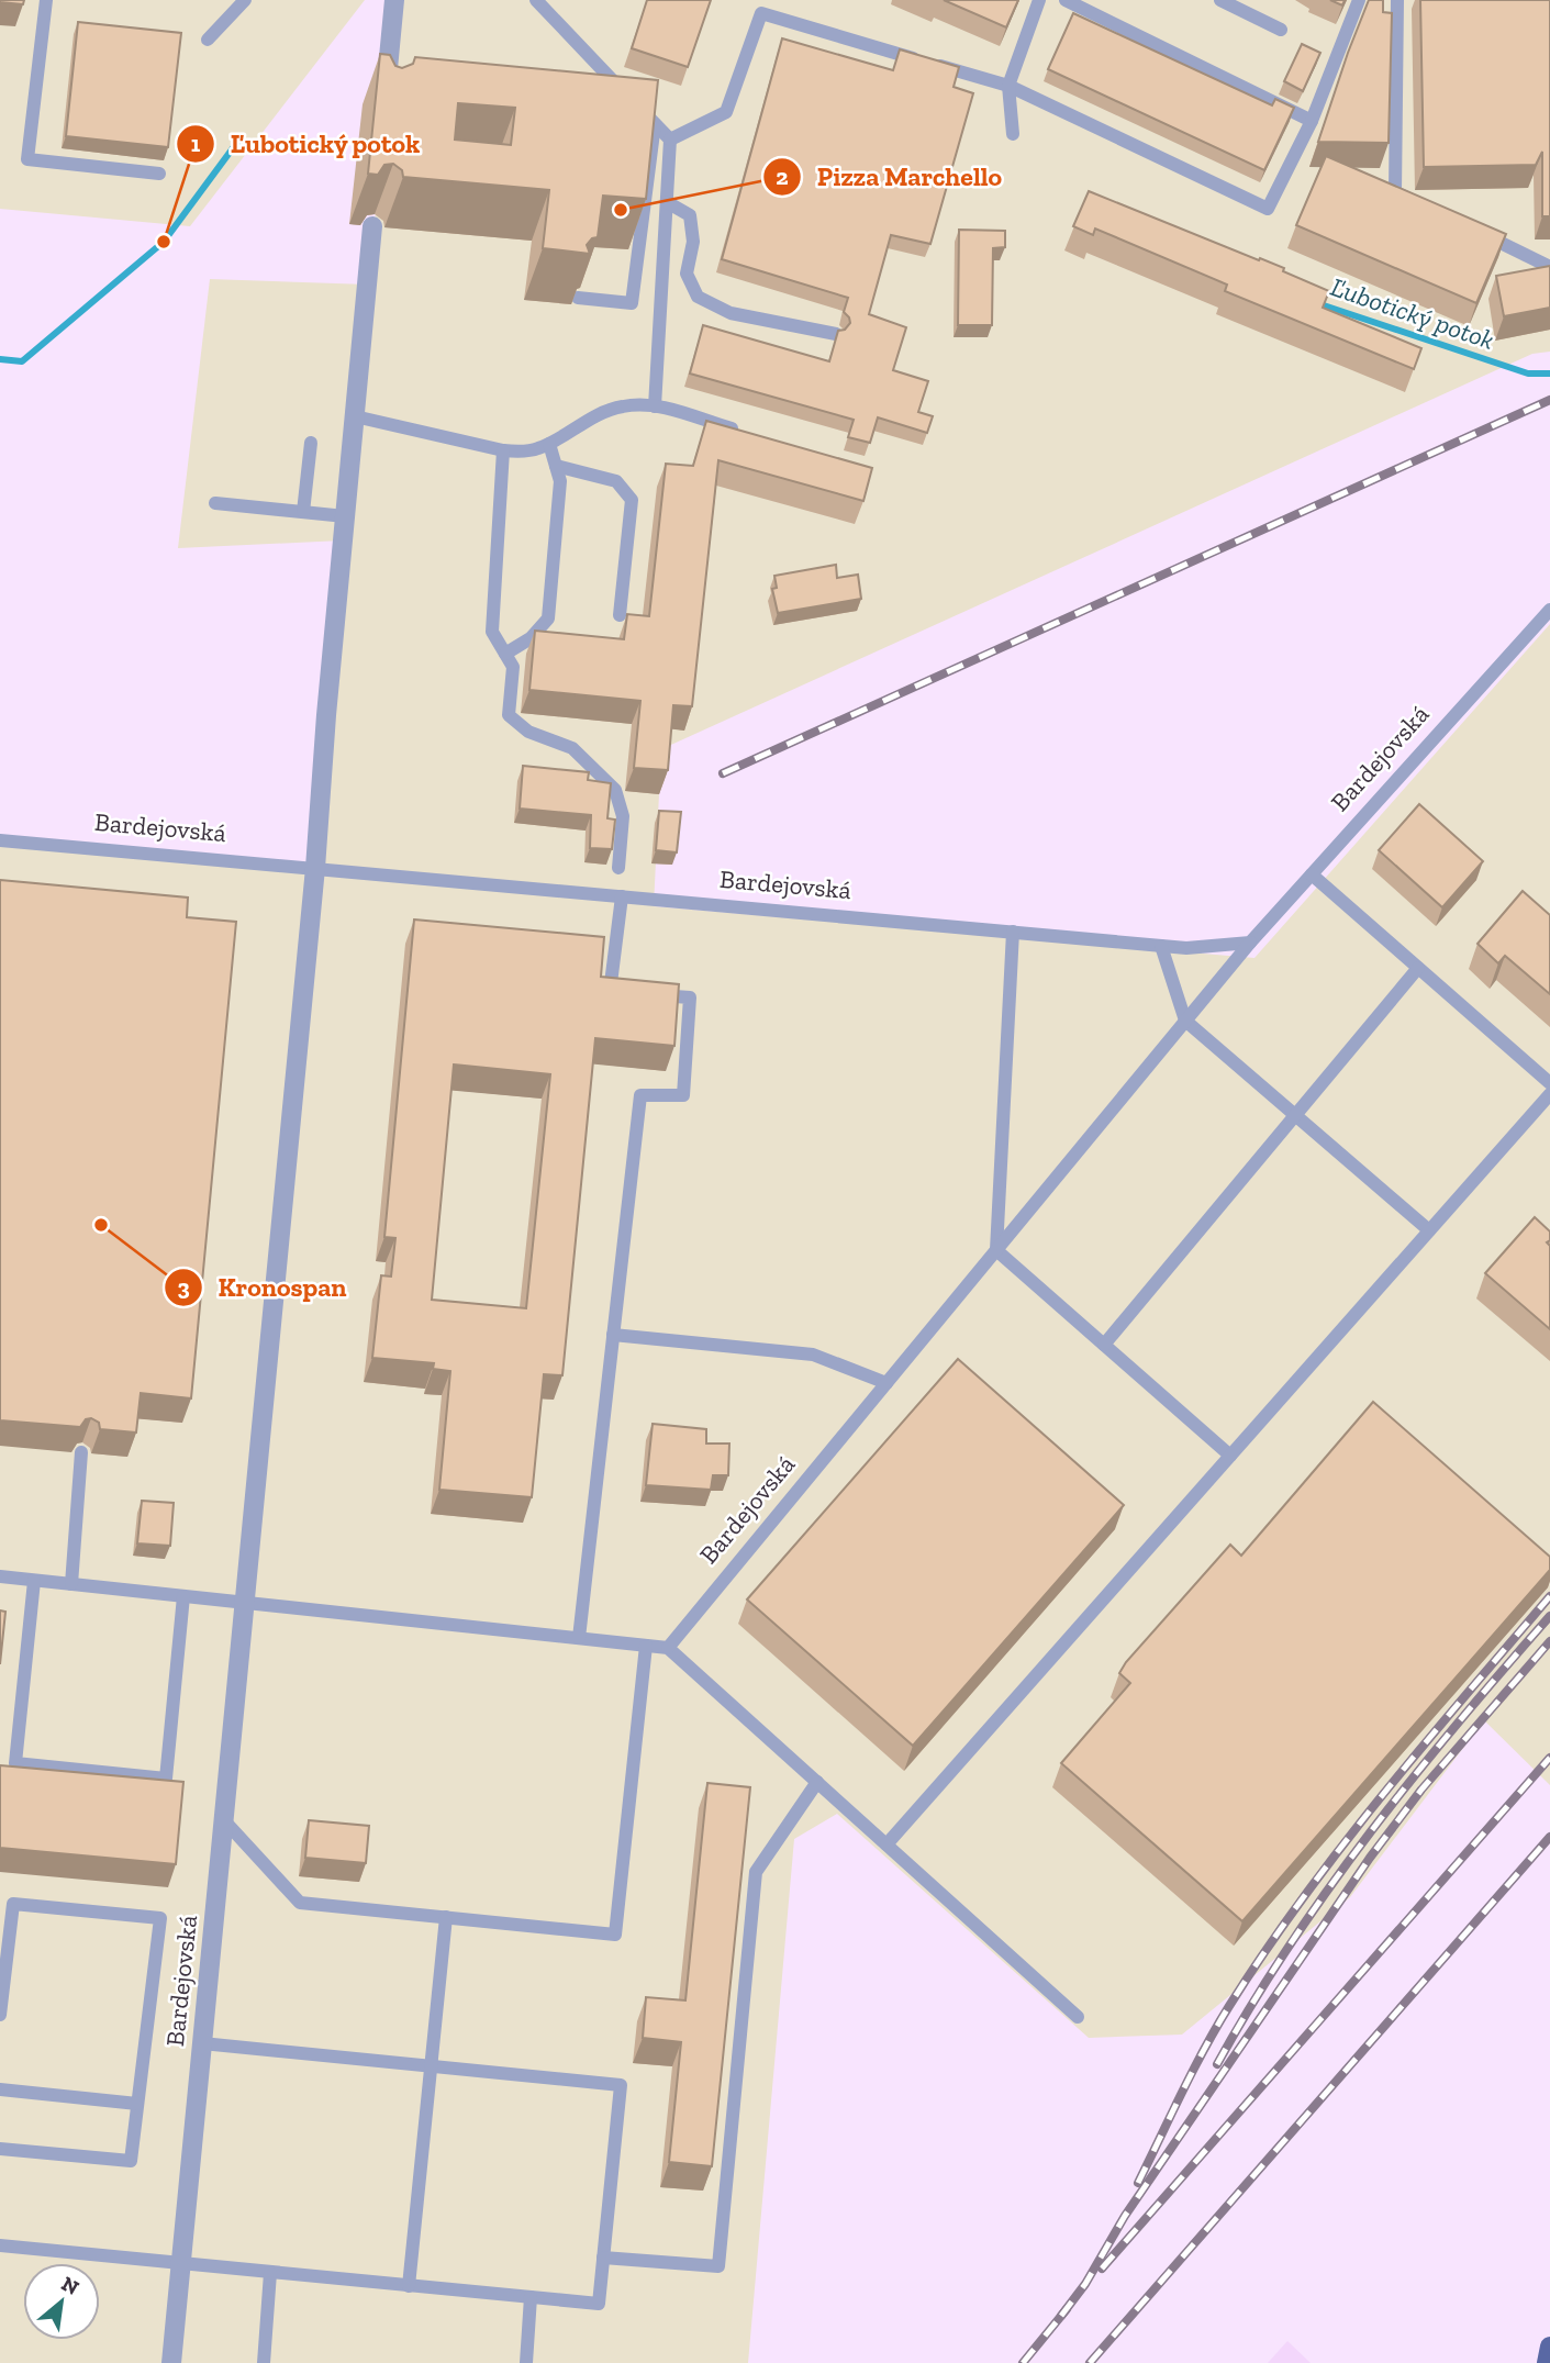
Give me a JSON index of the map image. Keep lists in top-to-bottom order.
{
  "streets": {
    "street": ["Bardejovská"]
  },
  "water": ["Ľubotický potok"],
  "places": ["Pizza Marchello", "Ľubotický potok", "Kronospan"],
  "north": "top right"
}
